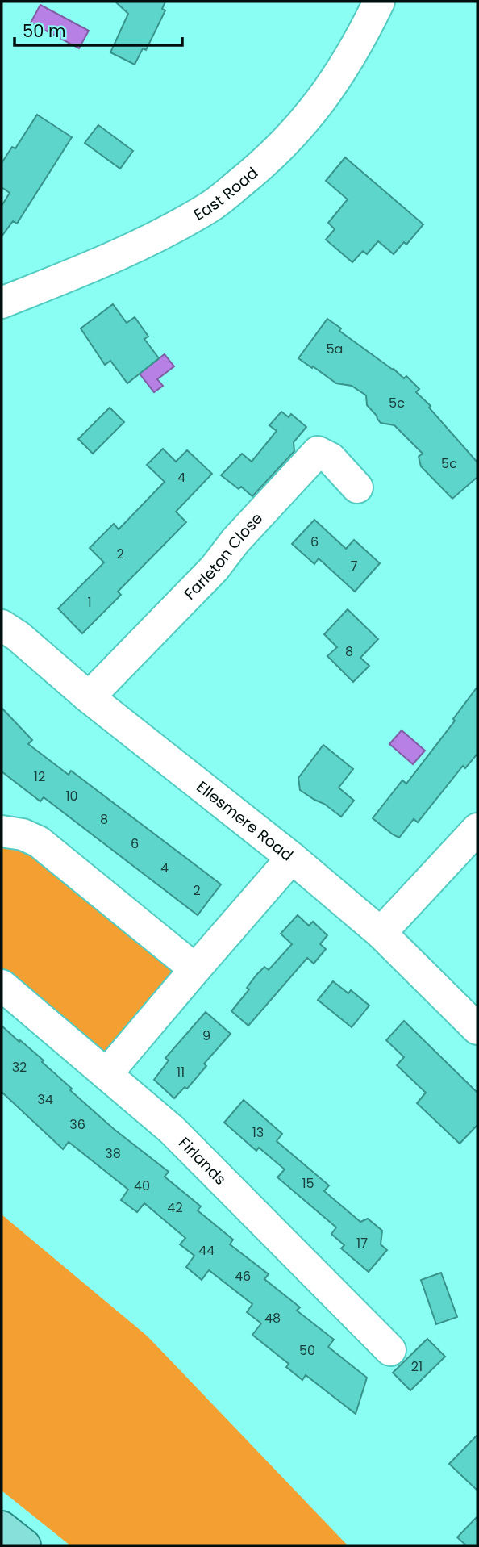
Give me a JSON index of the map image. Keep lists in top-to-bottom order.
{
  "streets": {
    "street": [
      "East Road",
      "Farleton Close",
      "Ellesmere Road",
      "Firlands"
    ]
  },
  "crossings": [
    ["Farleton Close", "Ellesmere Road"]
  ],
  "house_numbers": [
    "5a",
    "5c",
    "5c",
    "4",
    "6",
    "2",
    "7",
    "1",
    "8",
    "12",
    "10",
    "8",
    "6",
    "4",
    "2",
    "9",
    "32",
    "11",
    "34",
    "36",
    "13",
    "38",
    "15",
    "40",
    "42",
    "17",
    "44",
    "46",
    "48",
    "50",
    "21"
  ],
  "scale_bar": "50 m"
}
